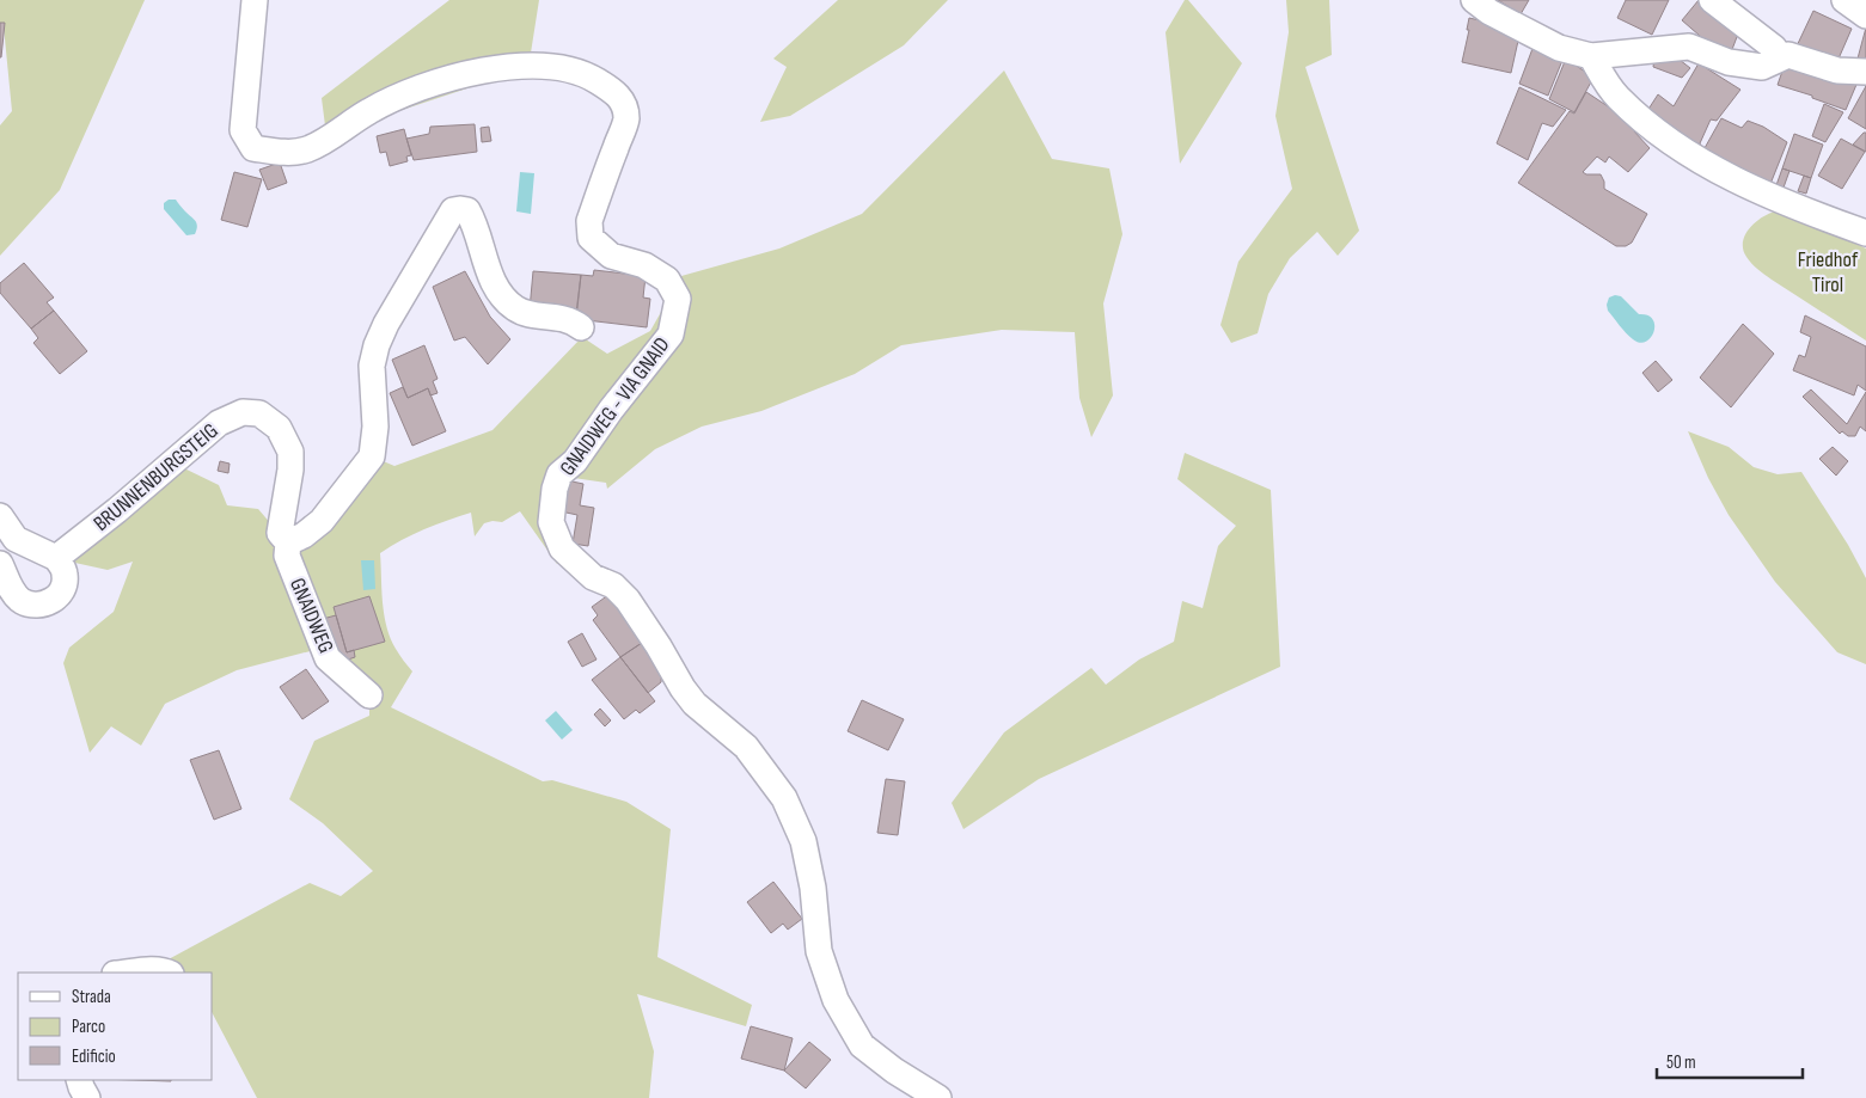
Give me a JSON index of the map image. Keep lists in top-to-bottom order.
{
  "streets": {
    "street": ["GNAIDWEG - VIA GNAID", "BRUNNENBURGSTEIG", "GNAIDWEG"]
  },
  "crossings": [
    ["BRUNNENBURGSTEIG", "GNAIDWEG"]
  ],
  "parks": ["Friedhof Tirol"],
  "legend": ["Strada", "Parco", "Edificio"],
  "scale_bar": "50 m"
}
